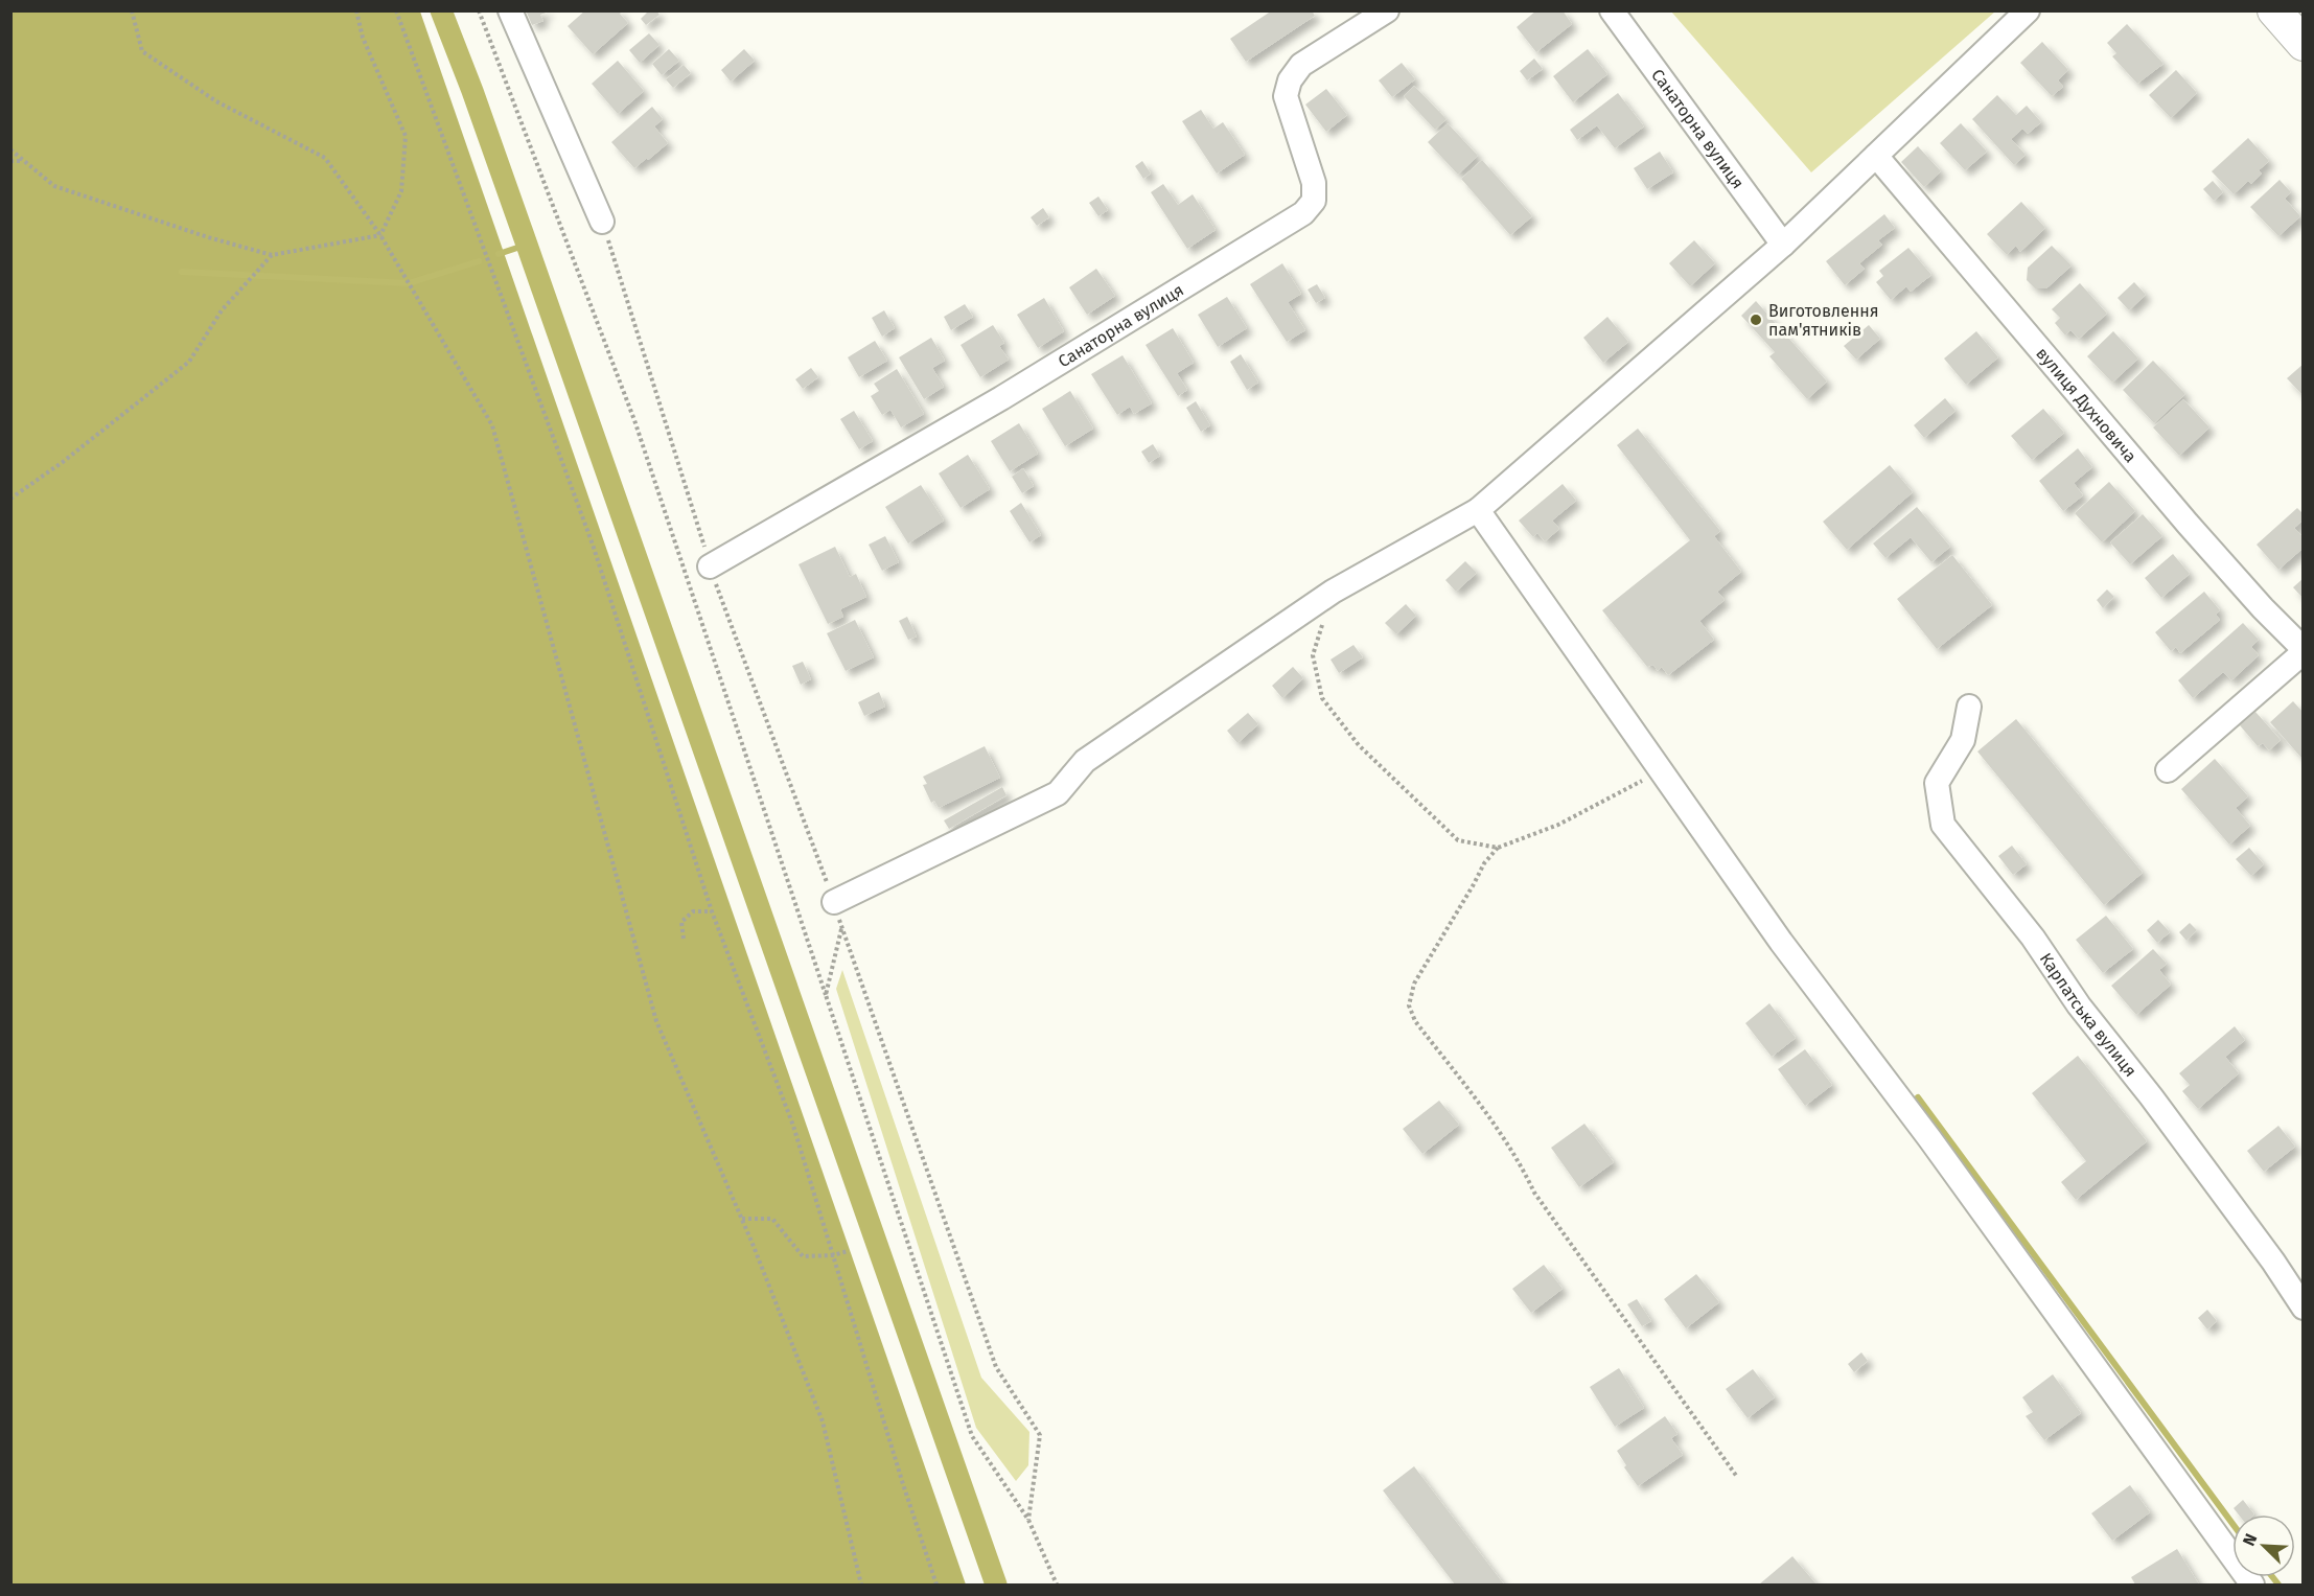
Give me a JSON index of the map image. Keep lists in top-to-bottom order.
{
  "streets": {
    "street": ["Санаторна вулиця", "вулиця Духновича", "Карпатська вулиця"]
  },
  "places": ["Виготовлення пам'ятників"],
  "north": "top left"
}
